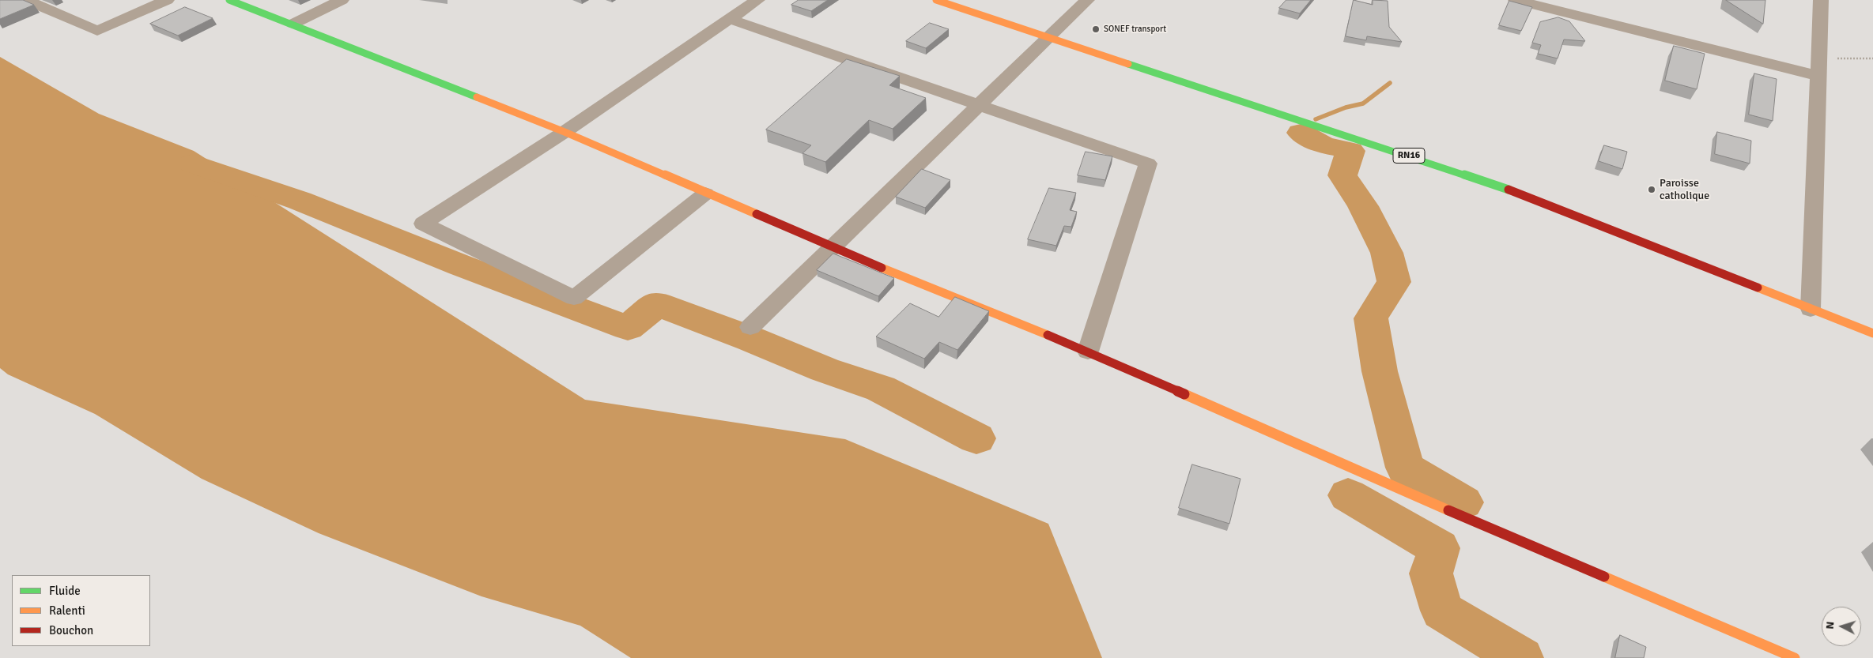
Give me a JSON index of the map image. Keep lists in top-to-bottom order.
{
  "streets": {
    "street": ["RN16"]
  },
  "places": ["SONEF transport", "Paroisse catholique"],
  "legend": ["Fluide", "Ralenti", "Bouchon"],
  "north": "left"
}
